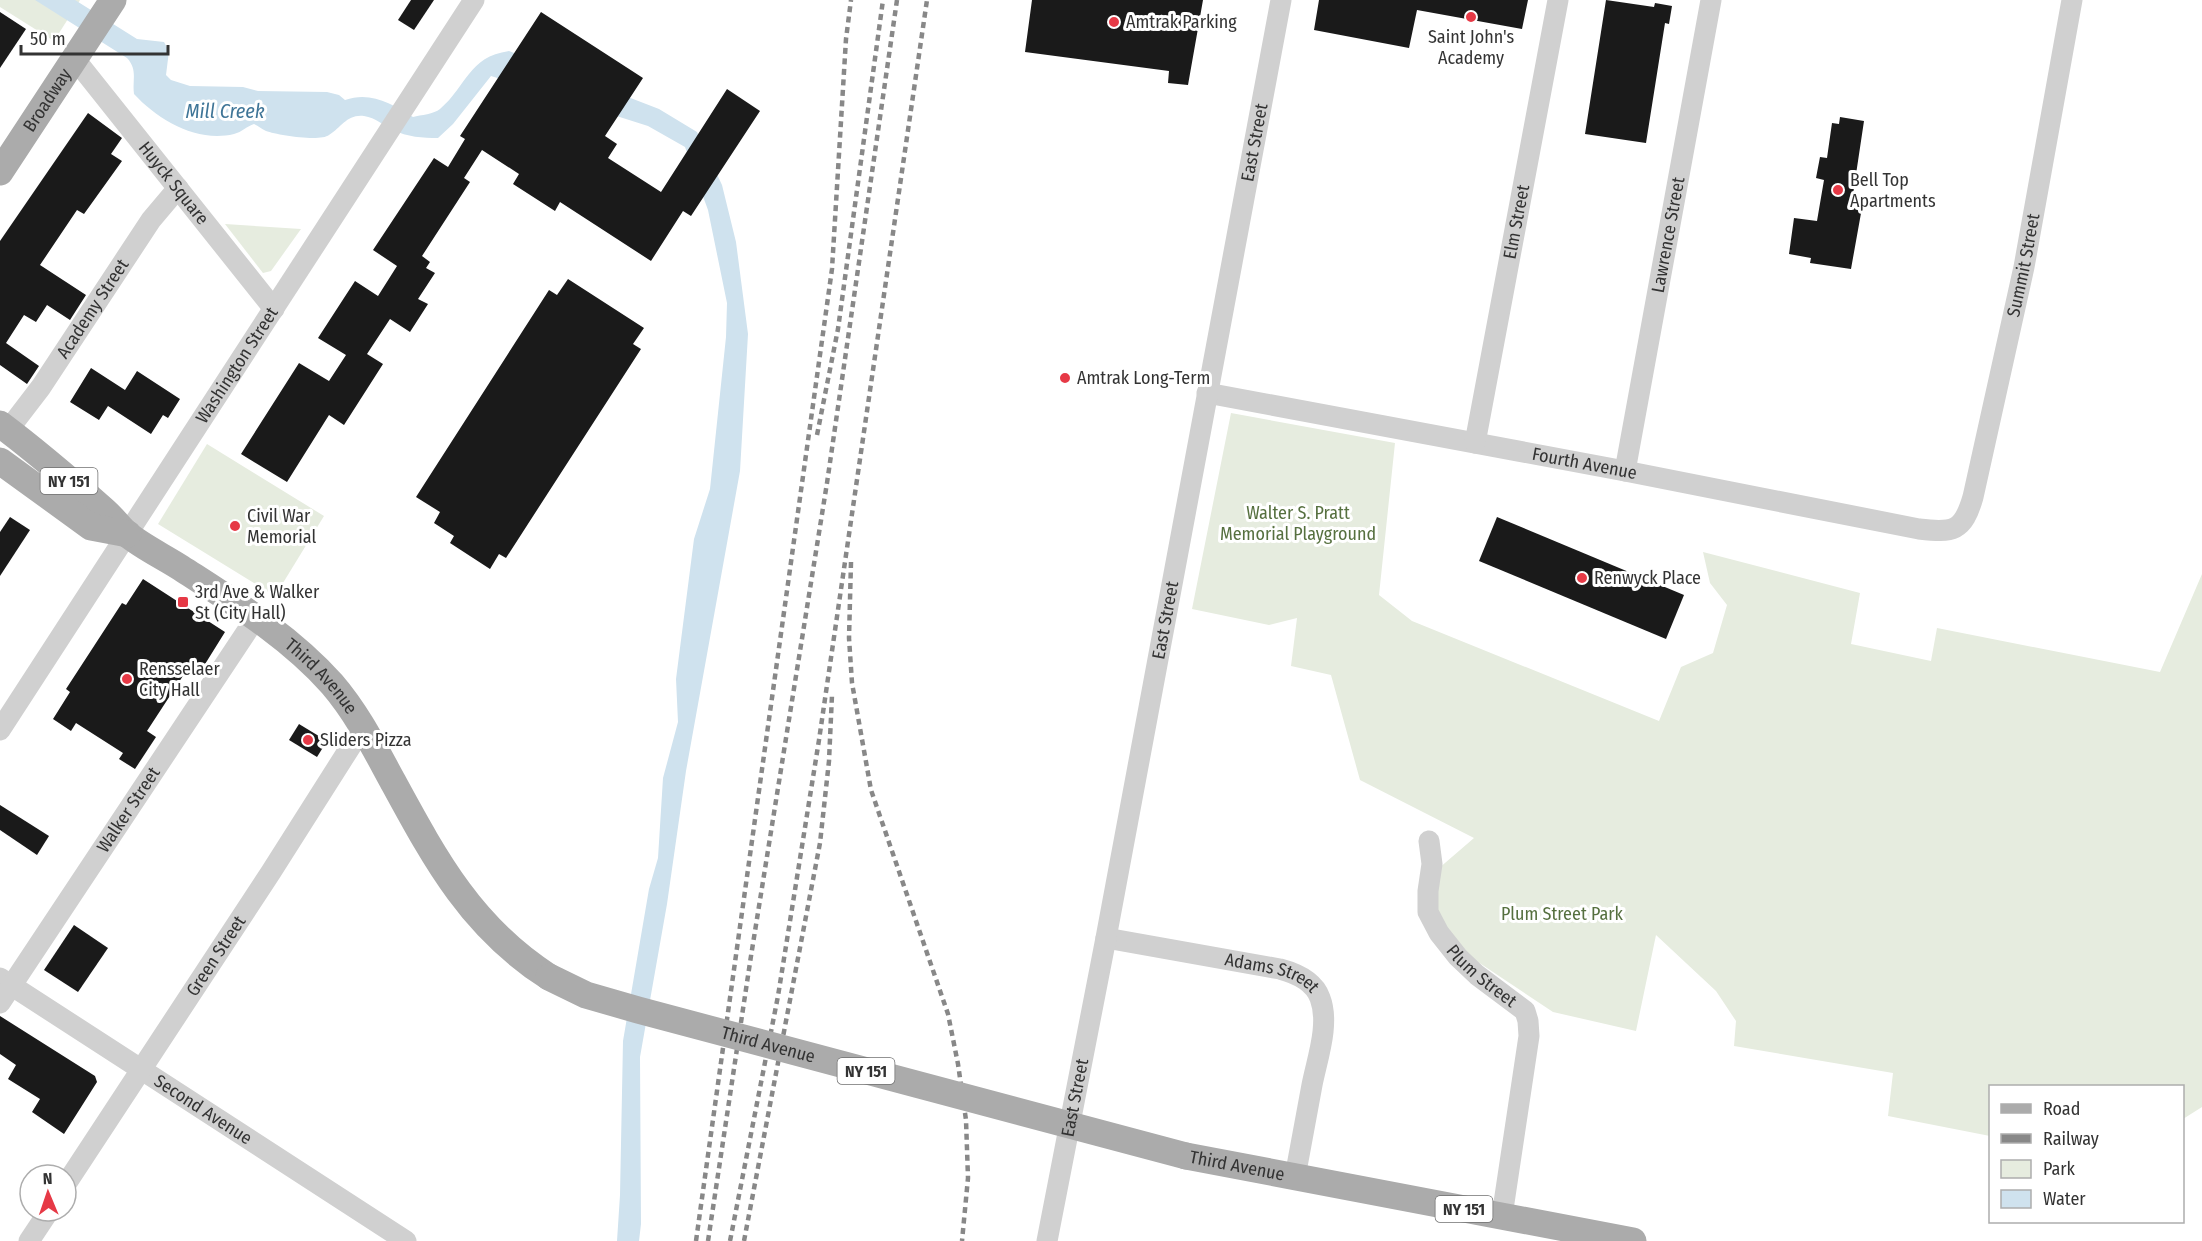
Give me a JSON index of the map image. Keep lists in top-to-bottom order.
{
  "streets": {
    "main road": ["Broadway", "NY 151", "Third Avenue"],
    "street": [
      "East Street",
      "Huyck Square",
      "Elm Street",
      "Lawrence Street",
      "Summit Street",
      "Academy Street",
      "Washington Street",
      "Fourth Avenue",
      "Walker Street",
      "Green Street",
      "Plum Street",
      "Adams Street",
      "Second Avenue"
    ]
  },
  "crossings": [
    ["Broadway", "Huyck Square"],
    ["East Street", "Fourth Avenue"],
    ["East Street", "Adams Street"],
    ["Huyck Square", "Academy Street"],
    ["Huyck Square", "Washington Street"],
    ["Elm Street", "Fourth Avenue"],
    ["Lawrence Street", "Fourth Avenue"],
    ["Summit Street", "Fourth Avenue"],
    ["Academy Street", "Third Avenue"],
    ["Washington Street", "Third Avenue"],
    ["Third Avenue", "Walker Street"],
    ["Third Avenue", "Green Street"],
    ["Third Avenue", "Plum Street"],
    ["Third Avenue", "Adams Street"],
    ["Walker Street", "Second Avenue"],
    ["Green Street", "Second Avenue"]
  ],
  "water": ["Mill Creek"],
  "parks": ["Walter S. Pratt Memorial Playground", "Plum Street Park"],
  "places": {
    "other": [
      "Saint John's Academy",
      "Amtrak Parking",
      "Bell Top Apartments",
      "Amtrak Long-Term",
      "Civil War Memorial",
      "Renwyck Place",
      "Rensselaer City Hall",
      "Sliders Pizza"
    ],
    "transit": ["3rd Ave & Walker St (City Hall)"]
  },
  "legend": [
    "Road",
    "Railway",
    "Park",
    "Water"
  ],
  "scale_bar": "50 m",
  "north": "top"
}
